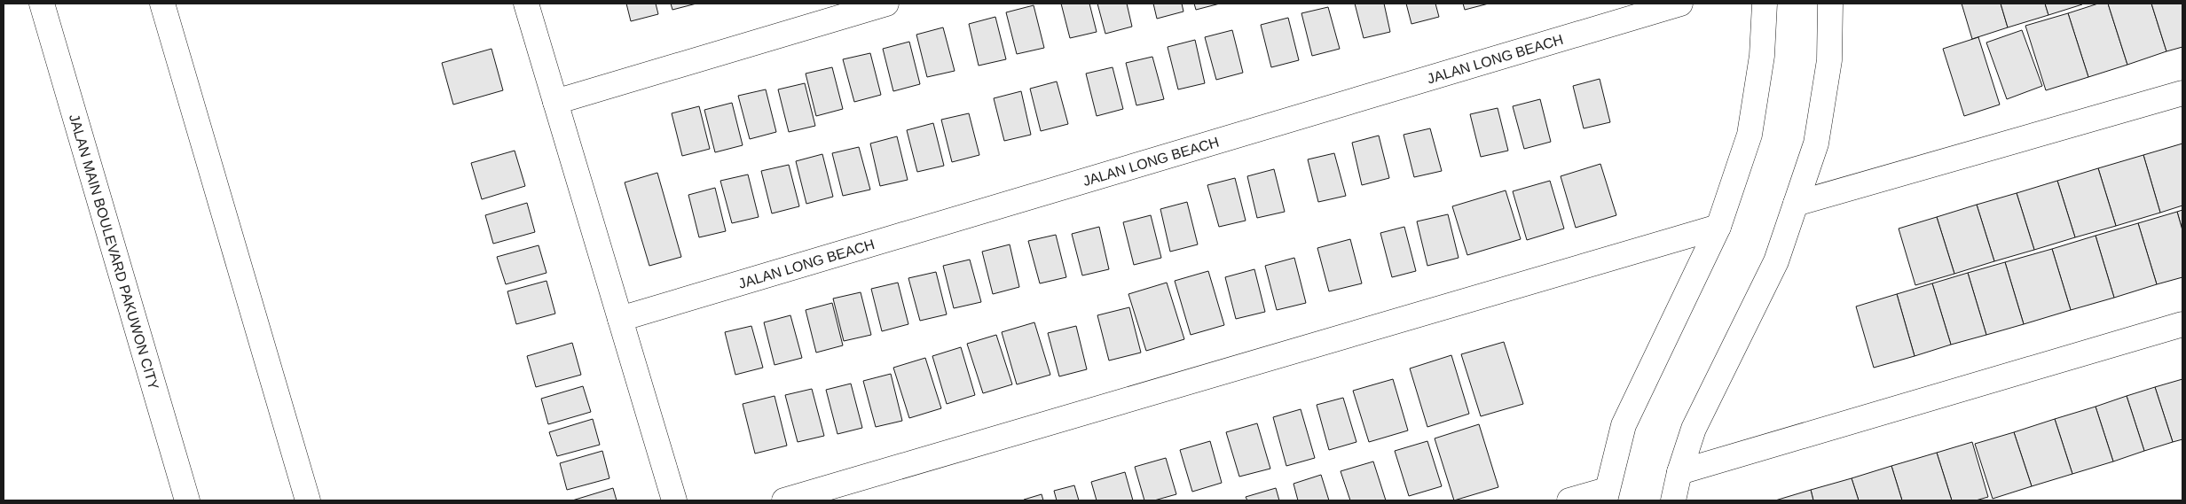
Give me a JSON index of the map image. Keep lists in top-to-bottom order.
{
  "streets": {
    "street": ["JALAN LONG BEACH", "JALAN MAIN BOULEVARD PAKUWON CITY"]
  }
}
